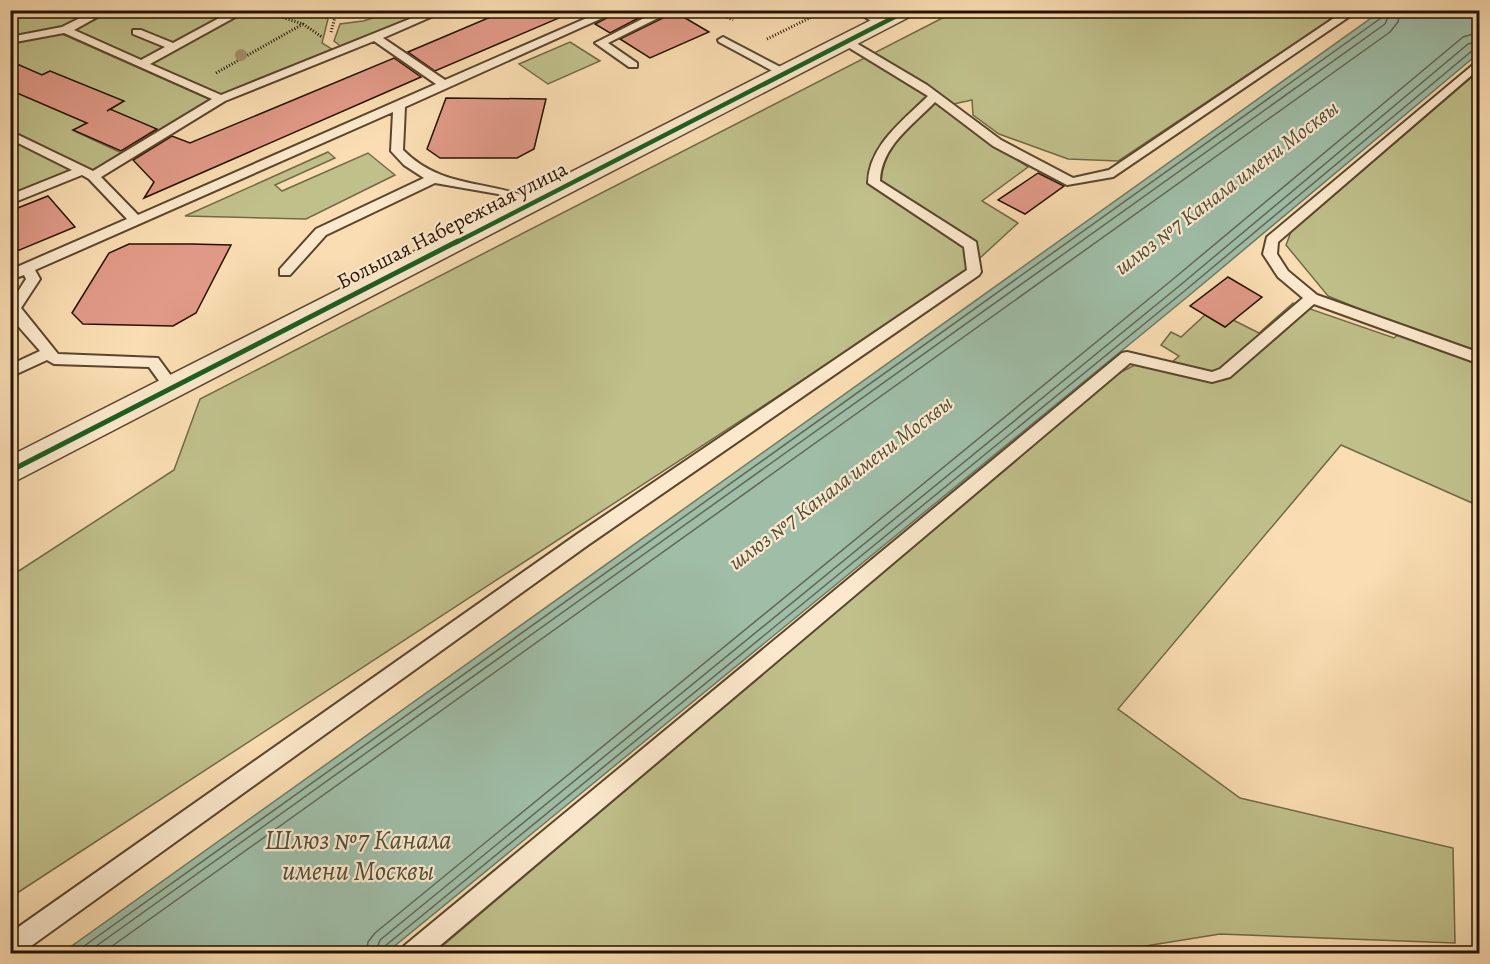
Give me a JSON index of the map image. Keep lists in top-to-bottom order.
{
  "streets": {
    "street": ["Большая Набережная улица"]
  },
  "water": ["шлюз №7 Канала имени Москвы", "Шлюз №7 Канала имени Москвы"]
}
